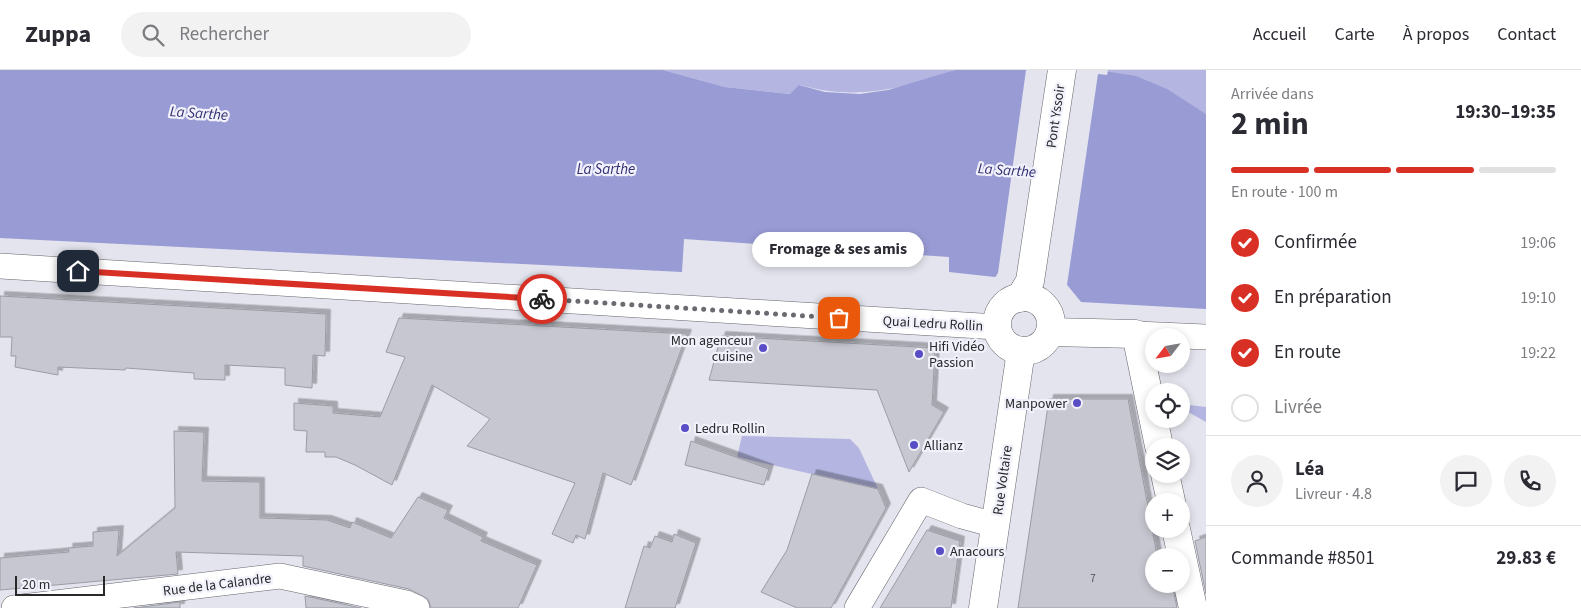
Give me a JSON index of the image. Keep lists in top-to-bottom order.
{
  "streets": {
    "main road": ["Pont Yssoir", "Quai Ledru Rollin", "Rue Voltaire"],
    "street": ["Rue de la Calandre"]
  },
  "crossings": [
    ["Pont Yssoir", "Quai Ledru Rollin"],
    ["Pont Yssoir", "Rue Voltaire"],
    ["Quai Ledru Rollin", "Rue Voltaire"]
  ],
  "water": ["La Sarthe"],
  "places": [
    "Fromage & ses amis",
    "Mon agenceur cuisine",
    "Hifi Vidéo Passion",
    "Manpower",
    "Ledru Rollin",
    "Allianz",
    "Anacours"
  ],
  "house_numbers": ["7"],
  "scale_bar": "20 m",
  "north": "bottom left",
  "page": {
    "header": "Zuppa",
    "search": "Rechercher",
    "nav": [
      "Accueil",
      "Carte",
      "À propos",
      "Contact"
    ],
    "heading": ["2 min", "Arrivée dans", "19:30–19:35"],
    "panel": [
      "Léa",
      "Livreur · 4.8",
      "Commande #8501",
      "29.83 €"
    ],
    "bar": "En route · 100 m",
    "list": [
      ["Confirmée", "19:06"],
      ["En préparation", "19:10"],
      ["En route", "19:22"],
      "Livrée"
    ],
    "bubble": "Fromage & ses amis",
    "map_buttons": ["+", "−"],
    "scale": "20 m"
  }
}
